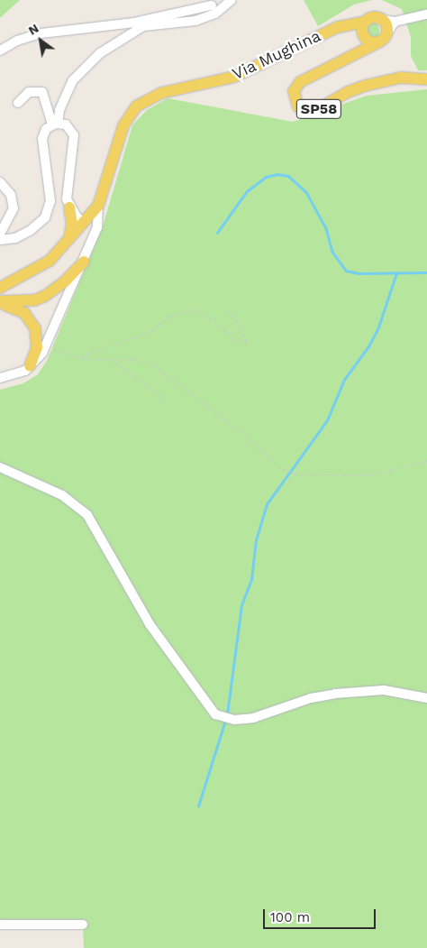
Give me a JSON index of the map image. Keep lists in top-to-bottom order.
{
  "streets": {
    "main road": ["Via Mughina", "SP58"]
  },
  "scale_bar": "100 m",
  "north": "top left"
}
